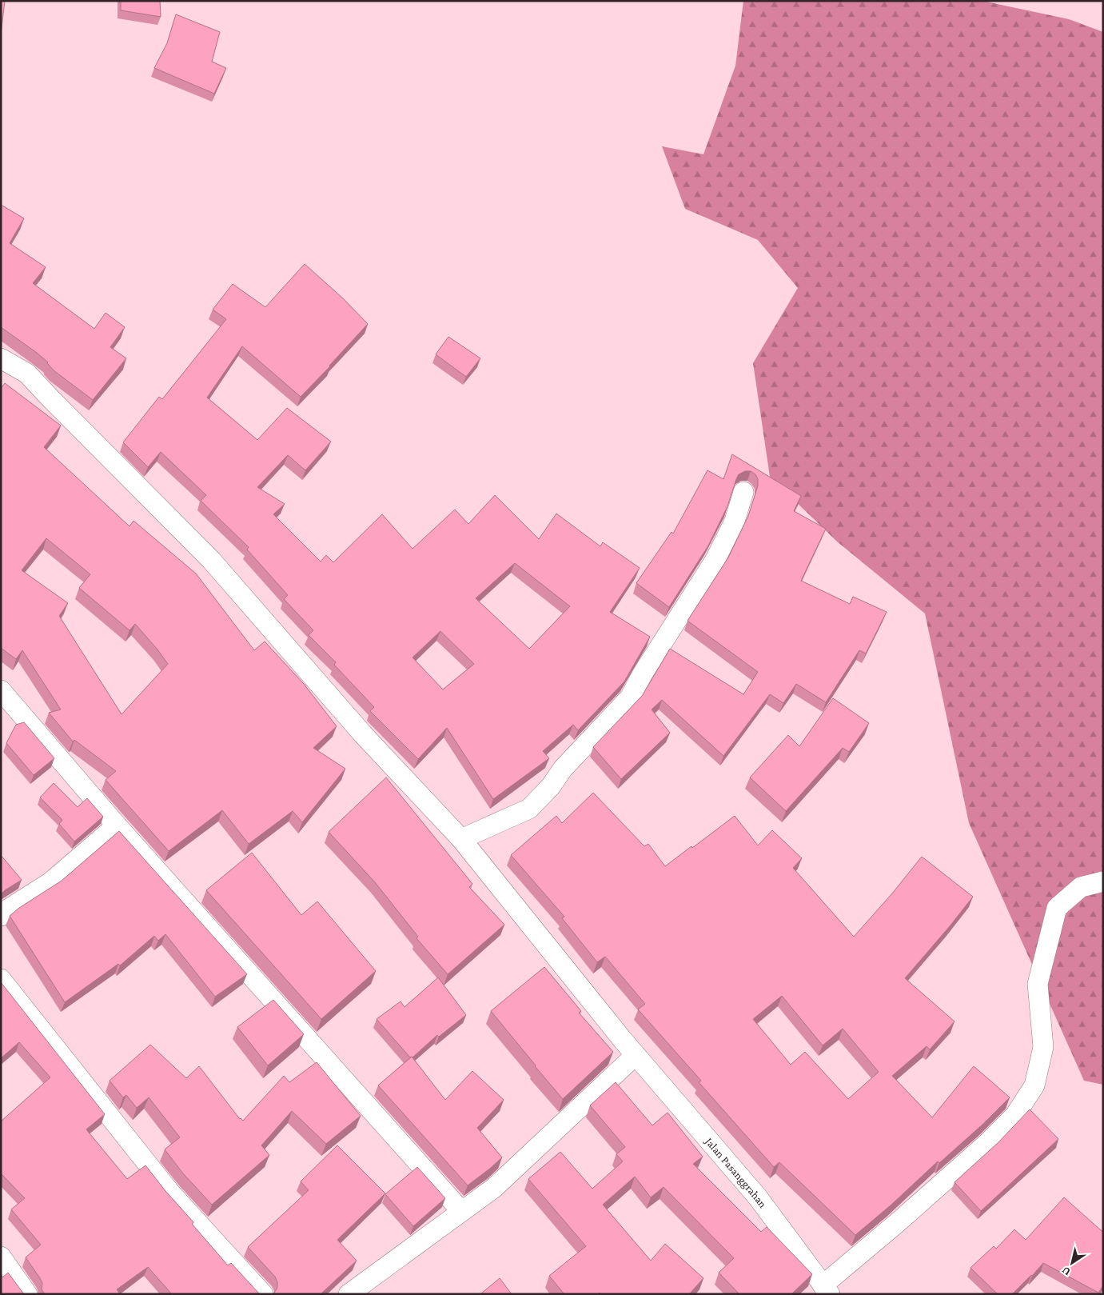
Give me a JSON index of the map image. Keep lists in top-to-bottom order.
{
  "streets": {
    "street": ["Jalan Pasanggrahan"]
  },
  "north": "bottom left"
}
